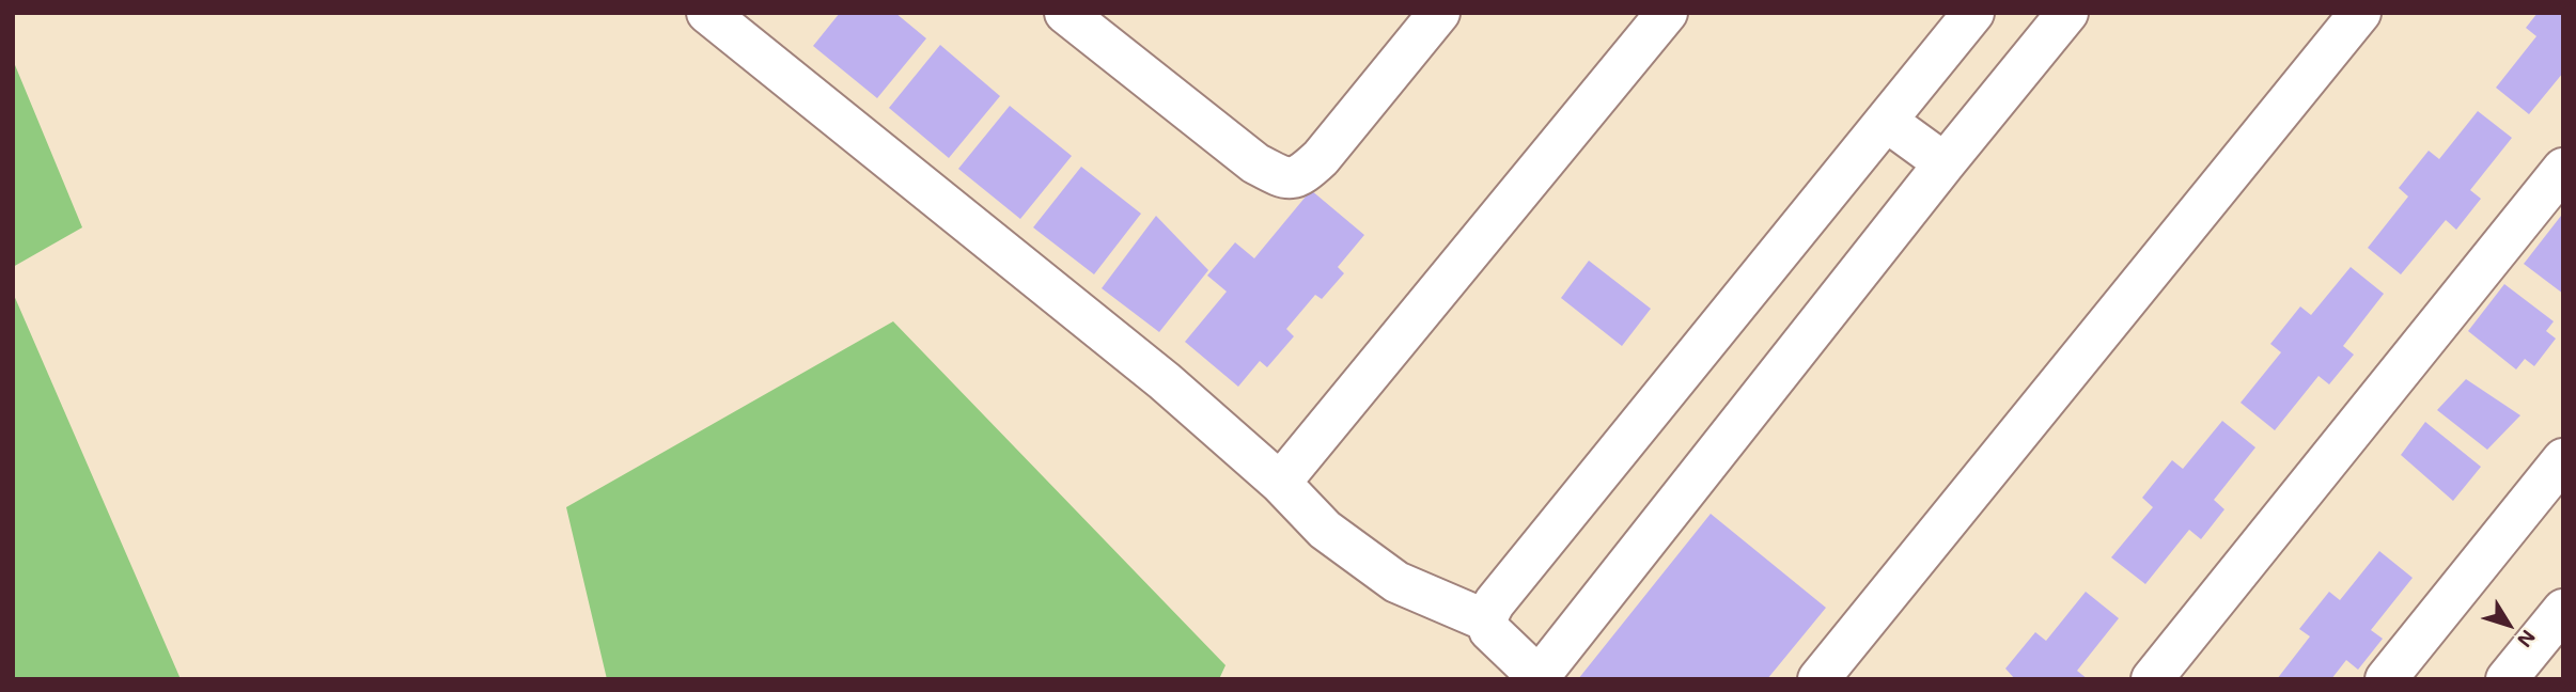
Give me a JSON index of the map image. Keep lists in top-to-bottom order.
{
  "north": "bottom right"
}
